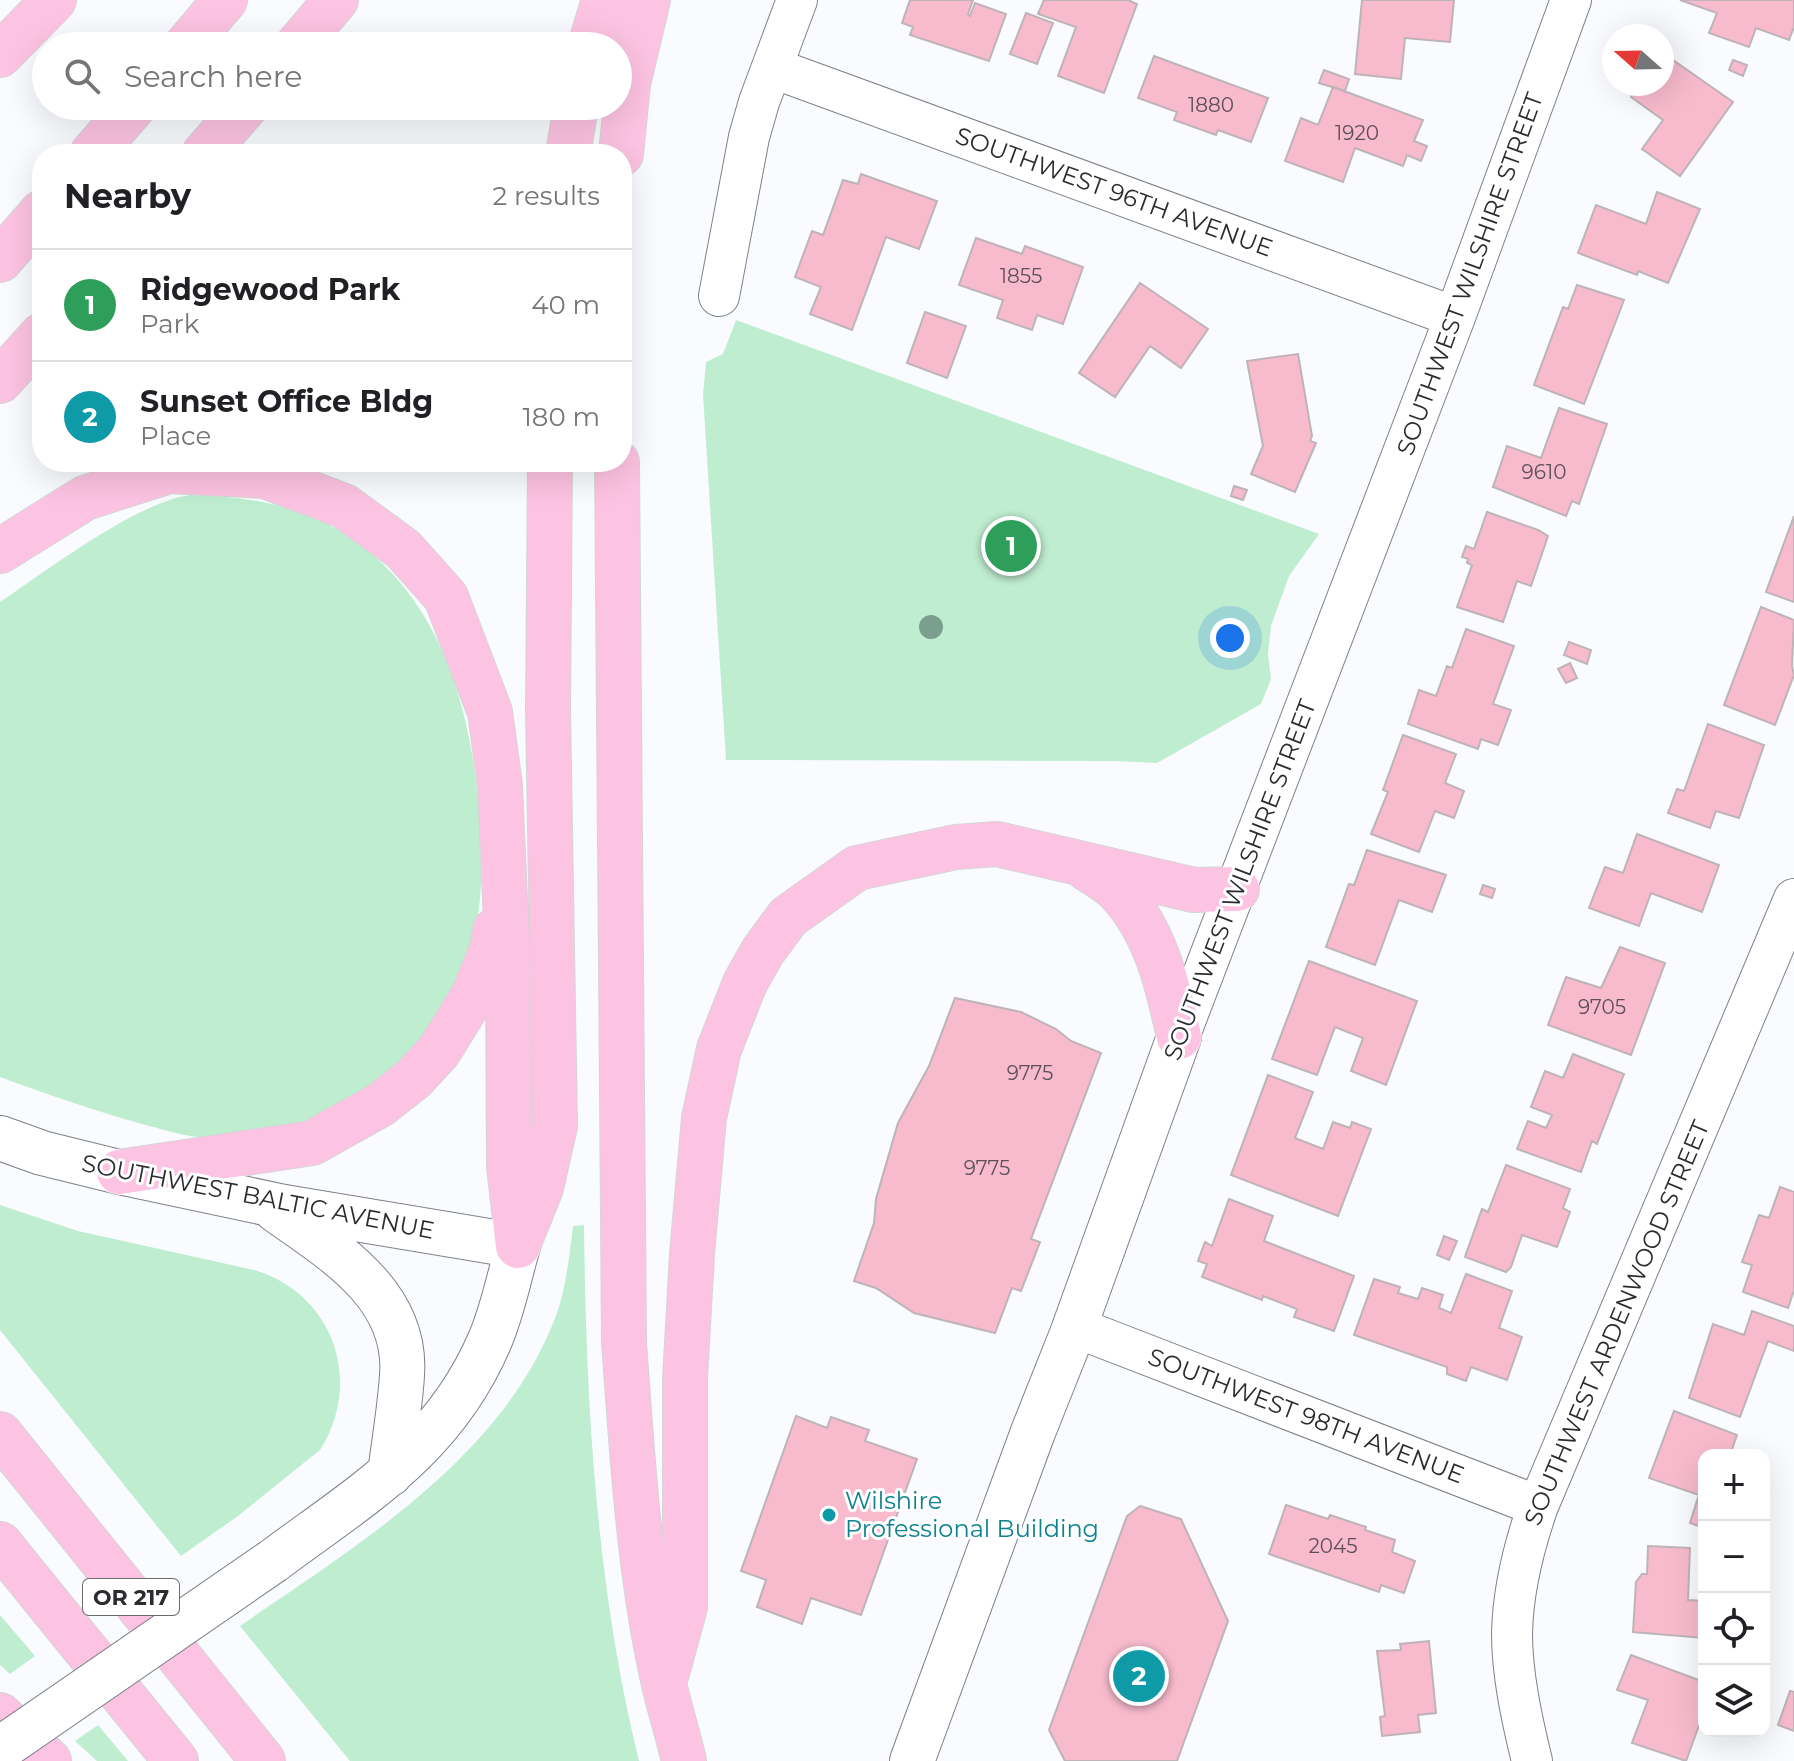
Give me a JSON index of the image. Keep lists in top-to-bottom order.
{
  "streets": {
    "highway": ["OR 217"],
    "street": [
      "SOUTHWEST 96TH AVENUE",
      "SOUTHWEST WILSHIRE STREET",
      "SOUTHWEST BALTIC AVENUE",
      "SOUTHWEST ARDENWOOD STREET",
      "SOUTHWEST 98TH AVENUE"
    ]
  },
  "crossings": [
    ["SOUTHWEST 96TH AVENUE", "SOUTHWEST WILSHIRE STREET"],
    ["SOUTHWEST WILSHIRE STREET", "SOUTHWEST 98TH AVENUE"],
    ["SOUTHWEST ARDENWOOD STREET", "SOUTHWEST 98TH AVENUE"]
  ],
  "places": ["Wilshire Professional Building"],
  "house_numbers": [
    "1880",
    "1920",
    "1855",
    "9610",
    "9705",
    "9775",
    "9775",
    "2045"
  ],
  "north": "left",
  "page": {
    "search": "Search here",
    "heading": ["Nearby", "2 results"],
    "list": [
      {
        "mark": "1",
        "name": "Ridgewood Park",
        "note": "Park",
        "value": "40 m"
      },
      {
        "mark": "2",
        "name": "Sunset Office Bldg",
        "note": "Place",
        "value": "180 m"
      }
    ],
    "pins": ["1", "2"],
    "map_buttons": ["+", "−"]
  }
}
